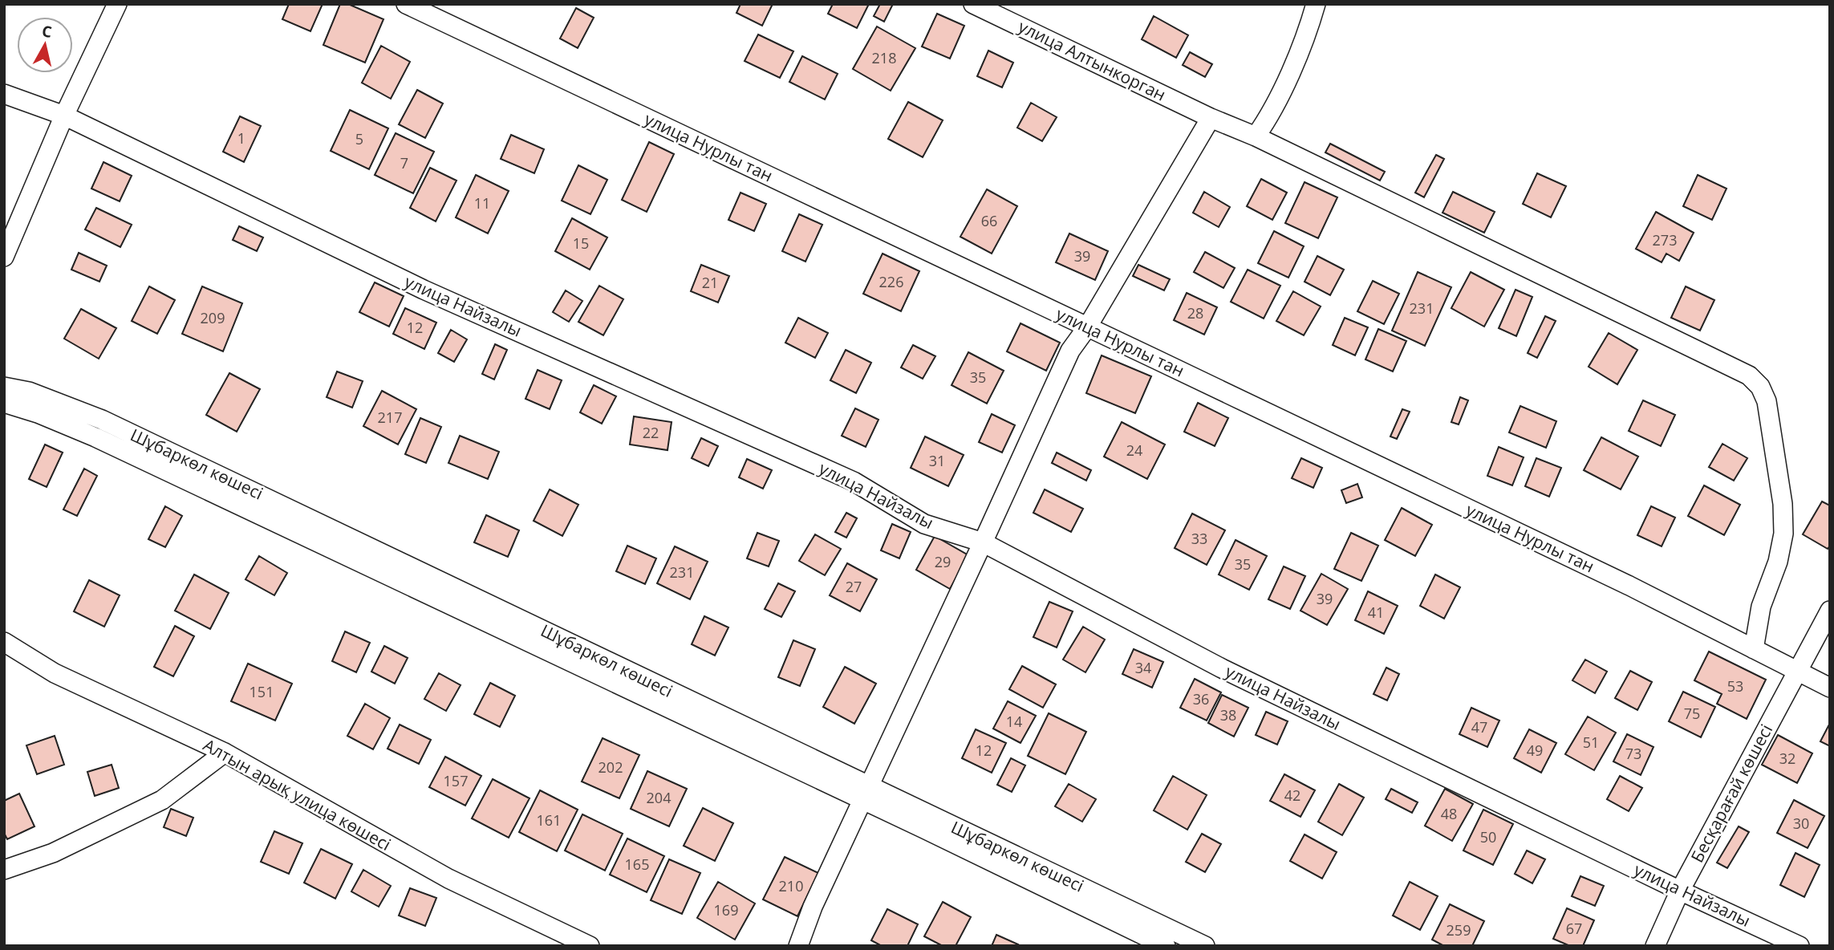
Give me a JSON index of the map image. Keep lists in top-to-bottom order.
{
  "streets": {
    "street": [
      "улица Алтынкорган",
      "улица Нурлы тан",
      "улица Найзалы",
      "Шұбаркөл көшесі",
      "Бесқарағай көшесі",
      "Алтын арық улица көшесі"
    ]
  },
  "crossings": [
    ["улица Алтынкорган", "улица Нурлы тан"],
    ["улица Нурлы тан", "Бесқарағай көшесі"],
    ["улица Найзалы", "Бесқарағай көшесі"]
  ],
  "house_numbers": [
    "218",
    "1",
    "5",
    "7",
    "11",
    "66",
    "273",
    "15",
    "39",
    "226",
    "21",
    "231",
    "28",
    "209",
    "12",
    "35",
    "217",
    "22",
    "24",
    "31",
    "33",
    "29",
    "35",
    "231",
    "27",
    "39",
    "41",
    "34",
    "53",
    "151",
    "36",
    "75",
    "38",
    "14",
    "47",
    "51",
    "12",
    "49",
    "73",
    "32",
    "202",
    "157",
    "42",
    "204",
    "48",
    "161",
    "30",
    "50",
    "165",
    "210",
    "169",
    "67",
    "259"
  ],
  "north": "top"
}
